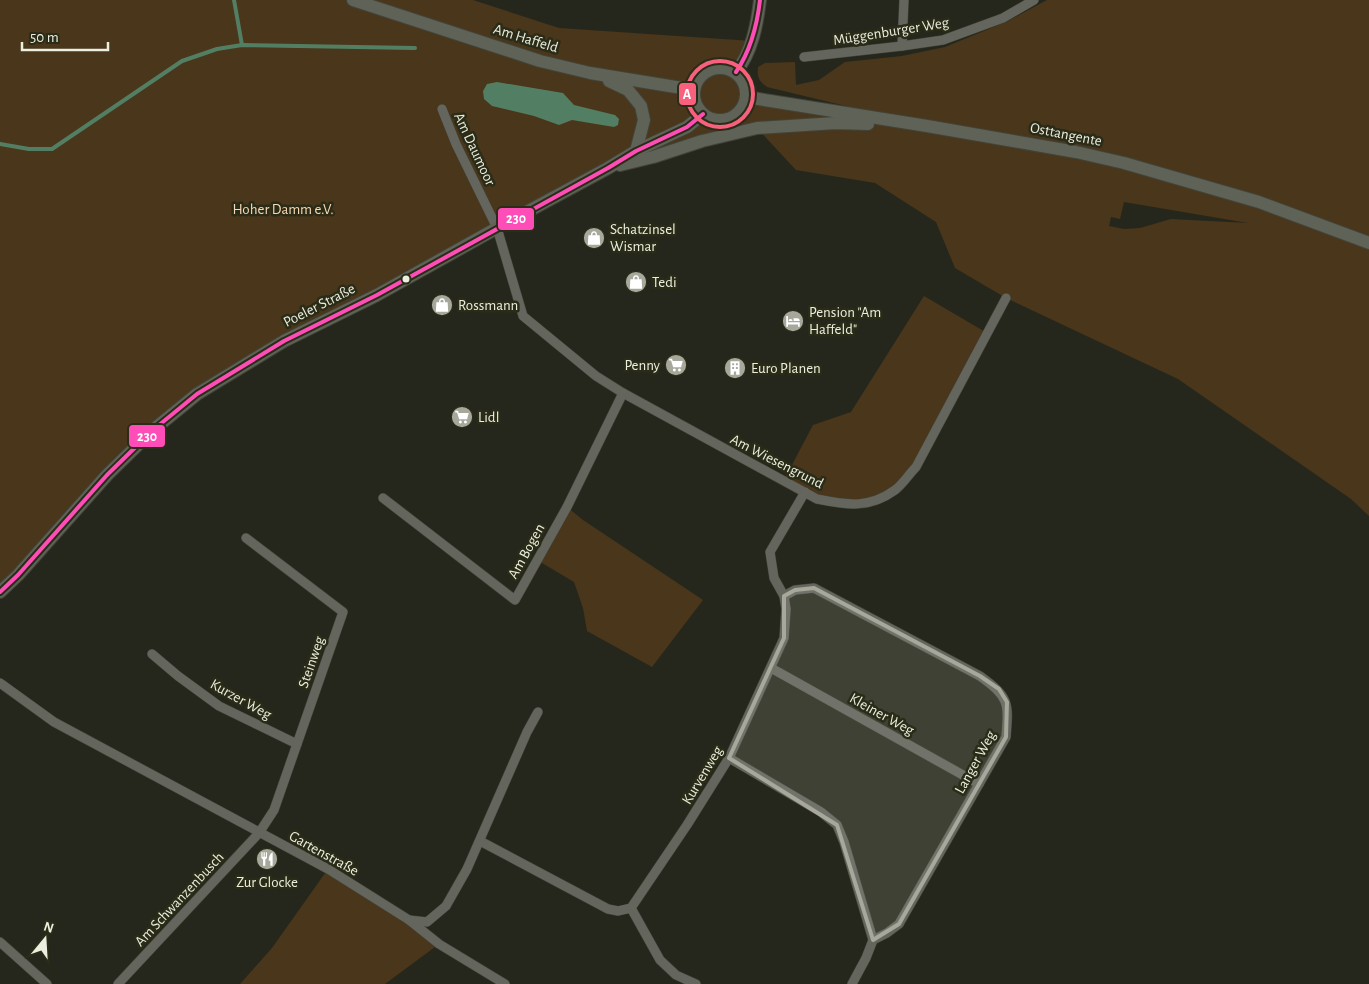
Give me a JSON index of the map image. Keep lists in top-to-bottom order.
{
  "streets": {
    "main road": ["Am Haffeld", "Osttangente", "Poeler Straße"],
    "street": [
      "Müggenburger Weg",
      "Am Daumoor",
      "Am Wiesengrund",
      "Am Bogen",
      "Steinweg",
      "Kurzer Weg",
      "Kleiner Weg",
      "Langer Weg",
      "Kurvenweg",
      "Gartenstraße",
      "Am Schwanzenbusch"
    ]
  },
  "crossings": [
    ["Am Haffeld", "Osttangente"],
    ["Am Haffeld", "Poeler Straße"],
    ["Osttangente", "Poeler Straße"],
    ["Am Daumoor", "Poeler Straße"],
    ["Am Daumoor", "Am Wiesengrund"],
    ["Poeler Straße", "Am Wiesengrund"],
    ["Am Wiesengrund", "Am Bogen"],
    ["Am Wiesengrund", "Kurvenweg"],
    ["Steinweg", "Kurzer Weg"],
    ["Steinweg", "Gartenstraße"],
    ["Steinweg", "Am Schwanzenbusch"],
    ["Kleiner Weg", "Langer Weg"],
    ["Kleiner Weg", "Kurvenweg"],
    ["Langer Weg", "Kurvenweg"],
    ["Gartenstraße", "Am Schwanzenbusch"]
  ],
  "parks": ["Hoher Damm e.V."],
  "places": {
    "shop": ["Schatzinsel Wismar", "Tedi", "Rossmann"],
    "hotel": ["Pension \"Am Haffeld\""],
    "supermarket": ["Penny", "Lidl"],
    "building": ["Euro Planen"],
    "restaurant": ["Zur Glocke"]
  },
  "lines": ["transit line 230", "transit line A"],
  "scale_bar": "50 m",
  "north": "top"
}
